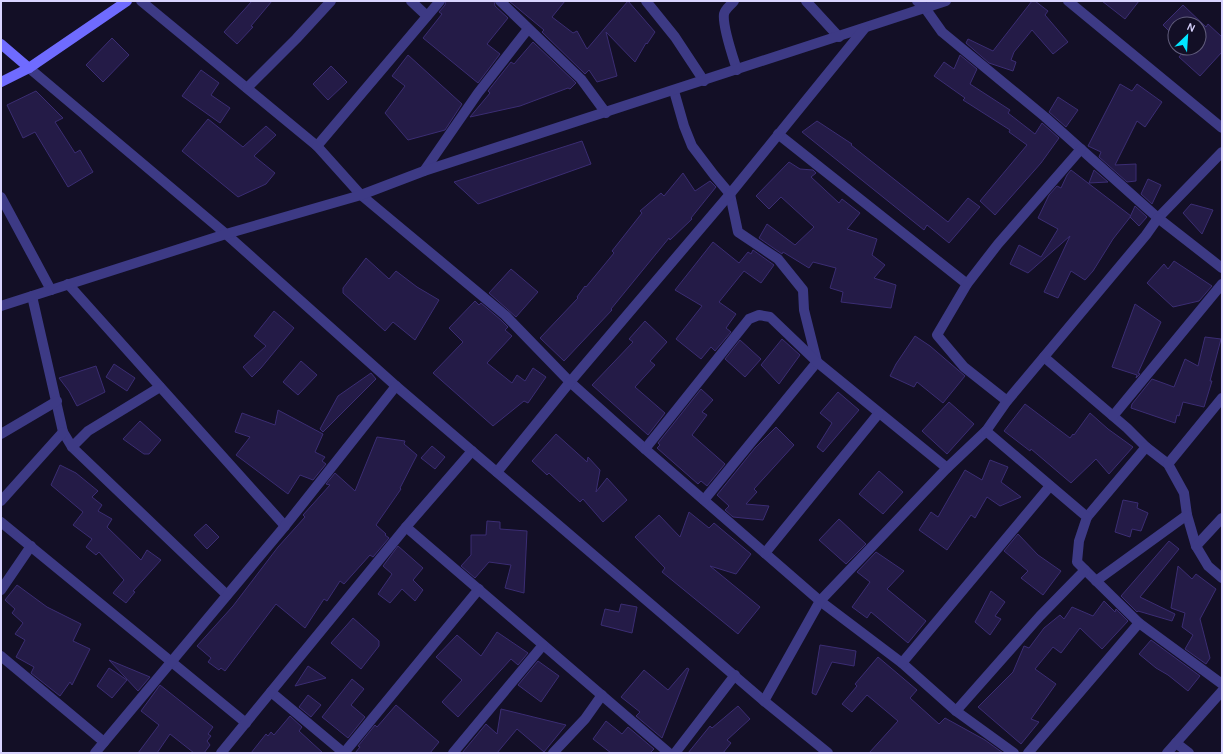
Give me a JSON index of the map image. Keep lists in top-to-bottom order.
{
  "north": "top right"
}
